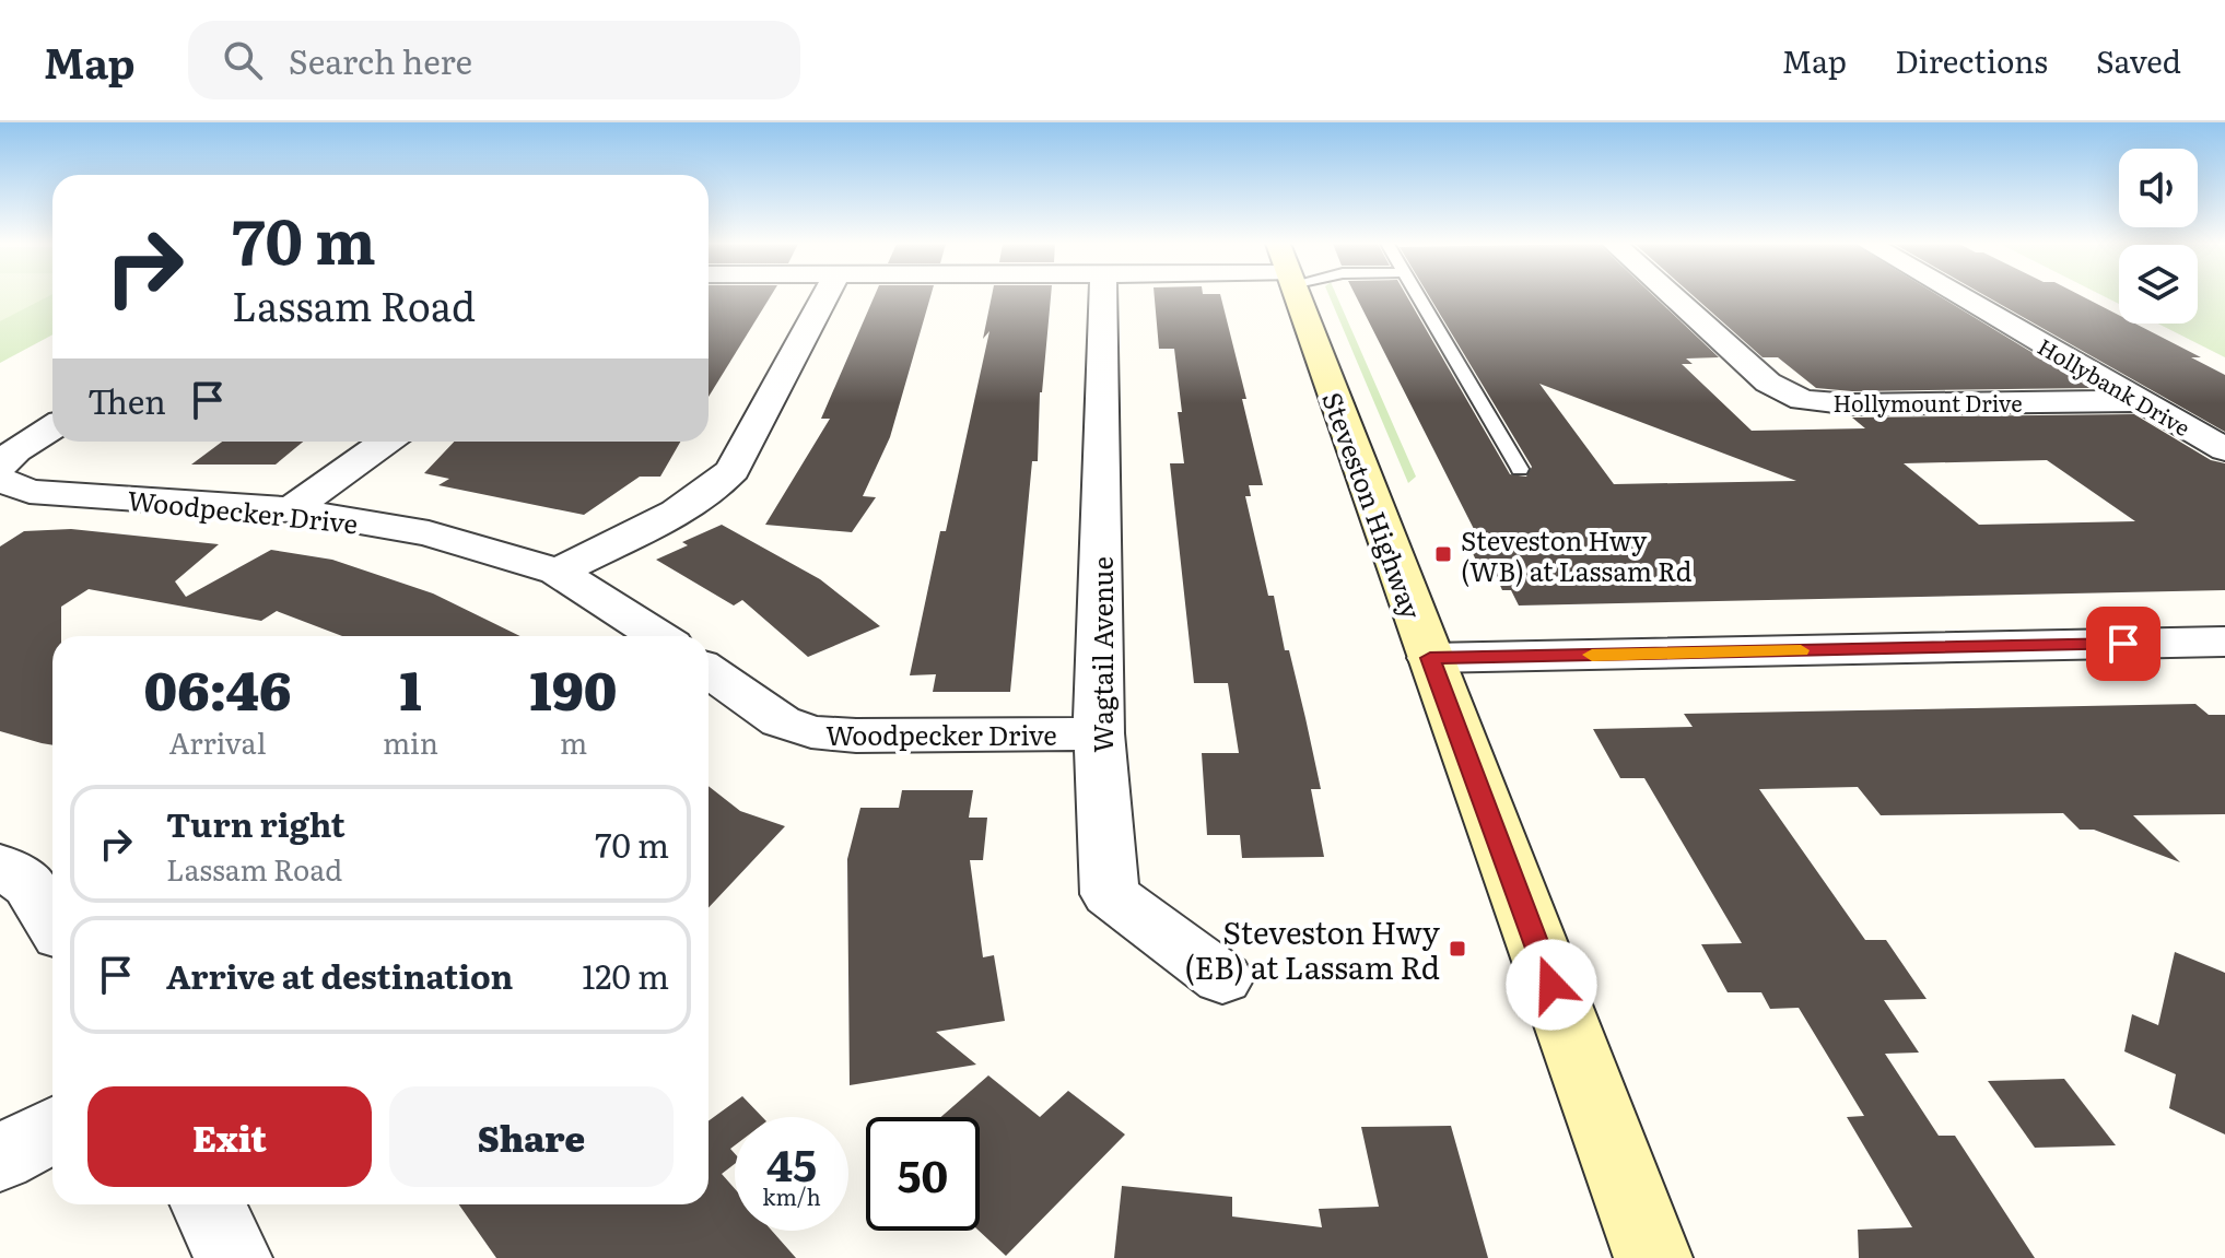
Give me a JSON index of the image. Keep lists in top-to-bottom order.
{
  "streets": {
    "main road": ["Steveston Highway"],
    "street": [
      "Hollybank Drive",
      "Hollymount Drive",
      "Woodpecker Drive",
      "Wagtail Avenue"
    ]
  },
  "crossings": [
    ["Hollybank Drive", "Hollymount Drive"],
    ["Woodpecker Drive", "Wagtail Avenue"]
  ],
  "places": {
    "transit": ["Steveston Hwy (WB) at Lassam Rd", "Steveston Hwy (EB) at Lassam Rd"]
  },
  "page": {
    "header": "Map",
    "search": "Search here",
    "nav": ["Map", "Directions", "Saved"],
    "turn": ["70 m", "Lassam Road"],
    "then": "Then",
    "eta": [
      "06:46",
      "Arrival",
      "1",
      "min",
      "190",
      "m"
    ],
    "list": [
      {
        "name": "Turn right",
        "note": "Lassam Road",
        "value": "70 m"
      },
      {
        "name": "Arrive at destination",
        "value": "120 m"
      }
    ],
    "buttons": ["Exit", "Share"],
    "speed": "45 km/h",
    "limit": "50"
  }
}
